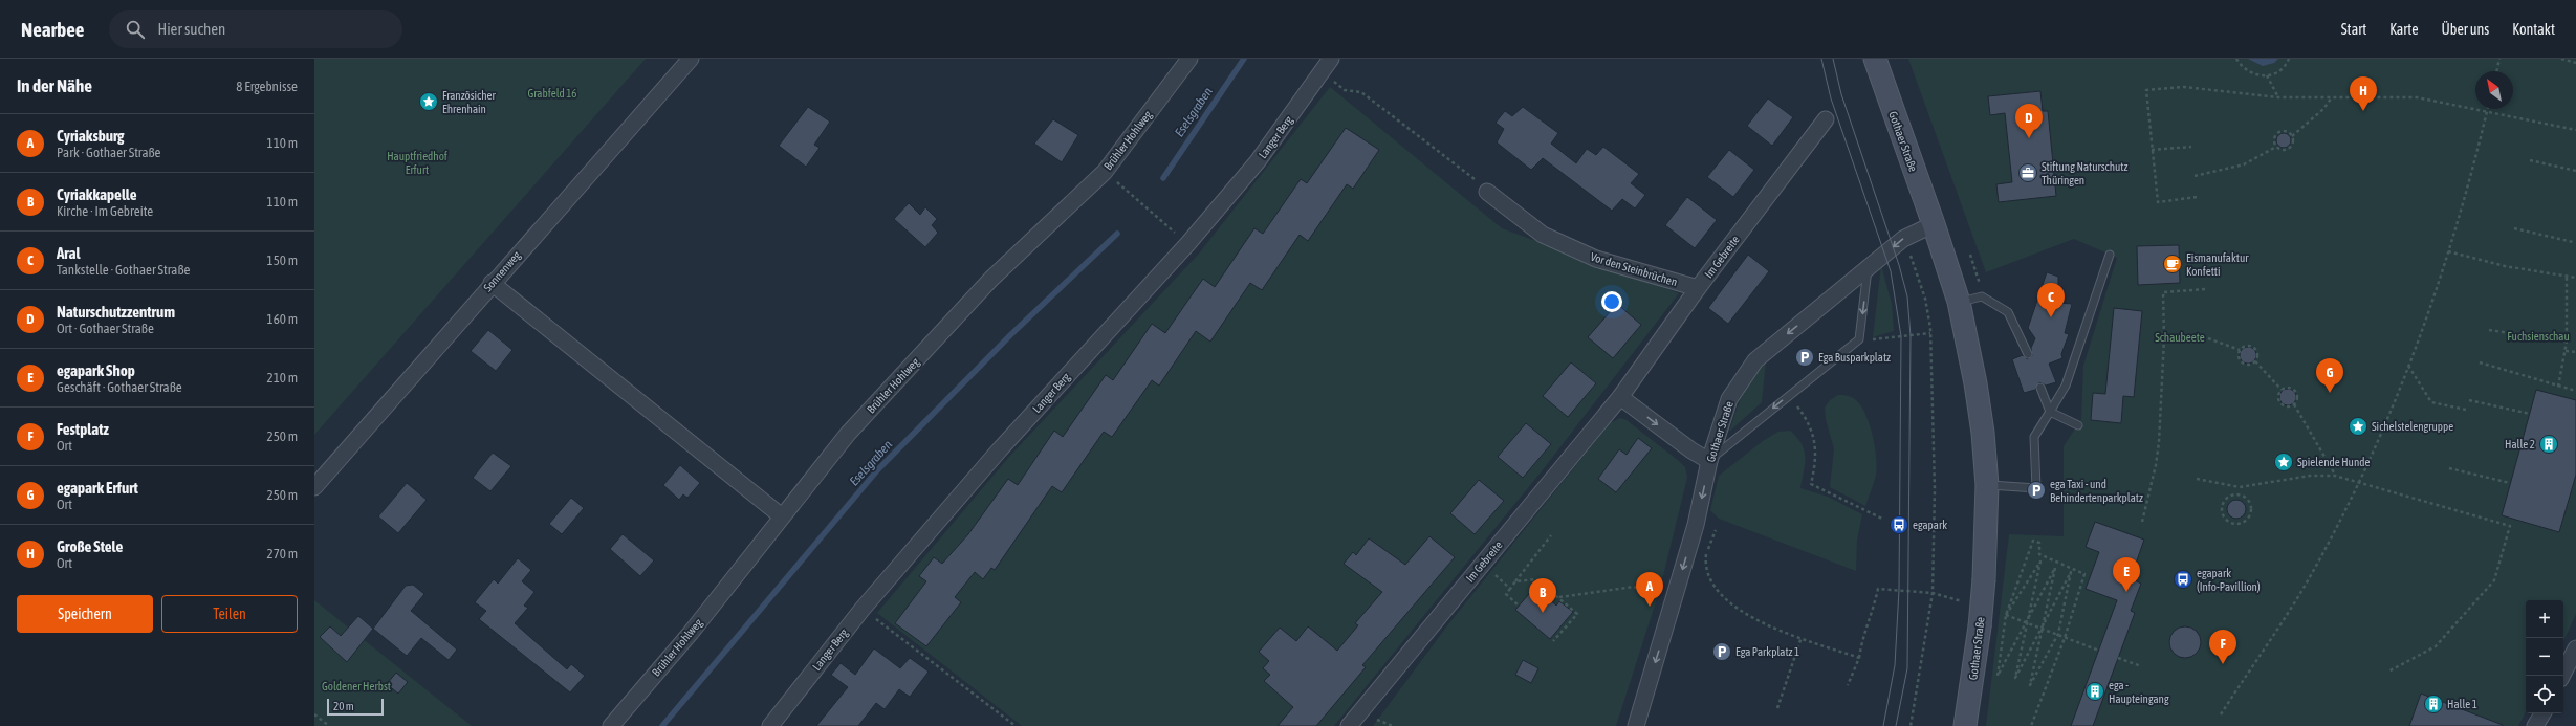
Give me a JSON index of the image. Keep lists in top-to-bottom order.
{
  "streets": {
    "main road": ["Gothaer Straße"],
    "street": [
      "Langer Berg",
      "Brühler Hohlweg",
      "Im Gebreite",
      "Vor den Steinbrüchen",
      "Sonnenweg"
    ]
  },
  "crossings": [
    ["Im Gebreite", "Vor den Steinbrüchen"]
  ],
  "one_way": ["Gothaer Straße"],
  "water": ["Eselsgraben"],
  "parks": [
    "Grabfeld 16",
    "Hauptfriedhof Erfurt",
    "Fuchsienschau",
    "Schaubeete",
    "Goldener Herbst"
  ],
  "places": {
    "place": ["Französicher Ehrenhain", "Sichelstelengruppe", "Spielende Hunde"],
    "office": ["Stiftung Naturschutz Thüringen"],
    "cafe": ["Eismanufaktur Konfetti"],
    "parking": ["Ega Busparkplatz", "ega Taxi - und Behindertenparkplatz", "Ega Parkplatz 1"],
    "building": ["Halle 2", "ega - Haupteingang", "Halle 1"],
    "bus stop": ["egapark", "egapark (Info-Pavillion)"]
  },
  "scale_bar": "20 m",
  "north": "top left",
  "page": {
    "header": "Nearbee",
    "search": "Hier suchen",
    "nav": [
      "Start",
      "Karte",
      "Über uns",
      "Kontakt"
    ],
    "heading": ["In der Nähe", "8 Ergebnisse"],
    "pins": [
      "H",
      "D",
      "C",
      "G",
      "E",
      "A",
      "B",
      "F"
    ],
    "list": [
      {
        "mark": "A",
        "name": "Cyriaksburg",
        "note": "Park · Gothaer Straße",
        "value": "110 m"
      },
      {
        "mark": "B",
        "name": "Cyriakkapelle",
        "note": "Kirche · Im Gebreite",
        "value": "110 m"
      },
      {
        "mark": "C",
        "name": "Aral",
        "note": "Tankstelle · Gothaer Straße",
        "value": "150 m"
      },
      {
        "mark": "D",
        "name": "Naturschutzzentrum",
        "note": "Ort · Gothaer Straße",
        "value": "160 m"
      },
      {
        "mark": "E",
        "name": "egapark Shop",
        "note": "Geschäft · Gothaer Straße",
        "value": "210 m"
      },
      {
        "mark": "F",
        "name": "Festplatz",
        "note": "Ort",
        "value": "250 m"
      },
      {
        "mark": "G",
        "name": "egapark Erfurt",
        "note": "Ort",
        "value": "250 m"
      },
      {
        "mark": "H",
        "name": "Große Stele",
        "note": "Ort",
        "value": "270 m"
      }
    ],
    "buttons": ["Speichern", "Teilen"],
    "map_buttons": ["+", "−"],
    "scale": "20 m"
  }
}
